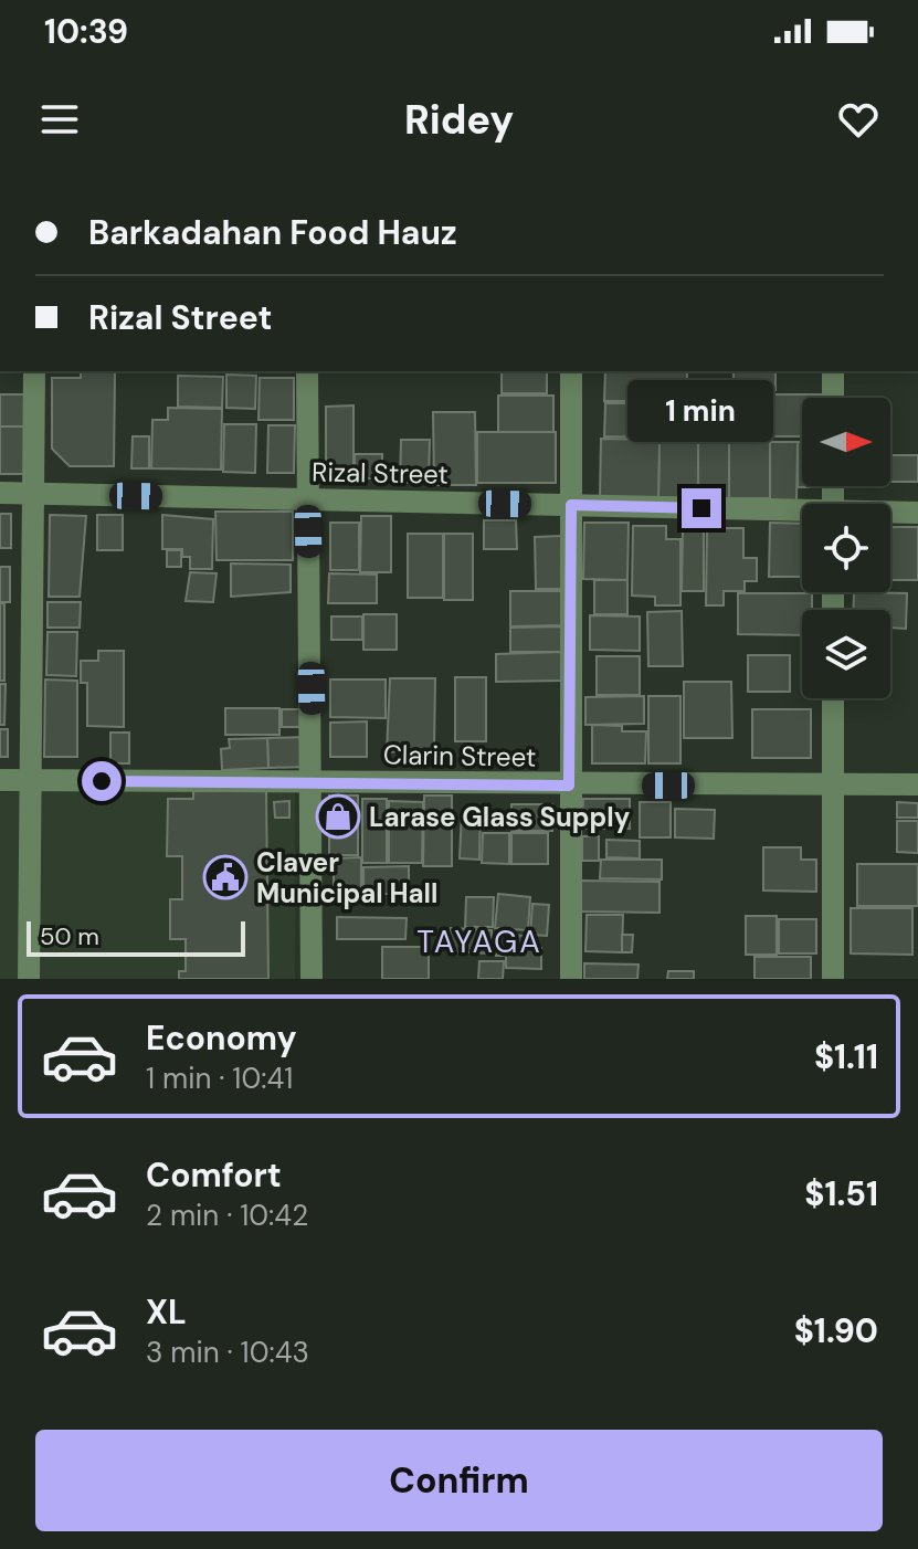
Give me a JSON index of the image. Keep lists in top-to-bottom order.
{
  "streets": {
    "street": ["Rizal Street", "Clarin Street"]
  },
  "districts": ["TAYAGA"],
  "places": {
    "shop": ["Larase Glass Supply"],
    "public building": ["Claver Municipal Hall"]
  },
  "scale_bar": "50 m",
  "north": "right",
  "page": {
    "status": "10:39",
    "header": "Ridey",
    "banner": ["Barkadahan Food Hauz", "Rizal Street"],
    "bubble": "1 min",
    "scale": "50 m",
    "list": [
      {
        "name": "Economy",
        "note": "1 min · 10:41",
        "value": "$1.11"
      },
      {
        "name": "Comfort",
        "note": "2 min · 10:42",
        "value": "$1.51"
      },
      {
        "name": "XL",
        "note": "3 min · 10:43",
        "value": "$1.90"
      }
    ],
    "buttons": "Confirm"
  }
}
